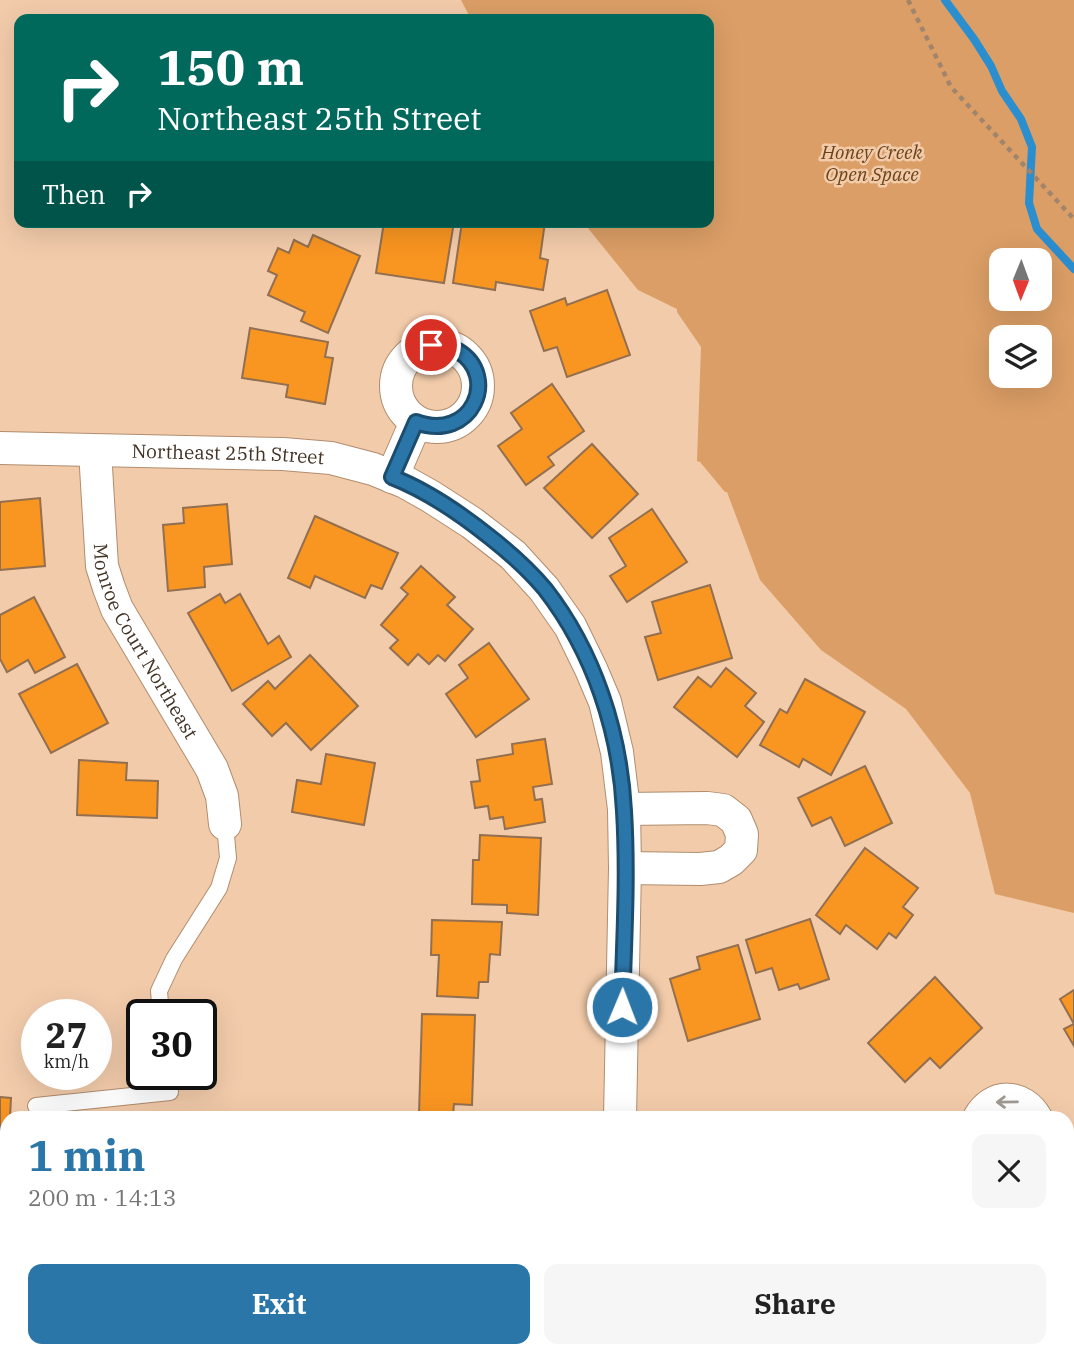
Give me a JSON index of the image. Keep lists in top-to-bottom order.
{
  "streets": {
    "street": ["Northeast 25th Street", "Monroe Court Northeast"]
  },
  "crossings": [
    ["Northeast 25th Street", "Monroe Court Northeast"]
  ],
  "parks": ["Honey Creek Open Space"],
  "north": "bottom",
  "page": {
    "turn": ["150 m", "Northeast 25th Street"],
    "then": "Then",
    "speed": "27 km/h",
    "limit": "30",
    "heading": ["1 min", "200 m · 14:13"],
    "buttons": ["Exit", "Share"]
  }
}
